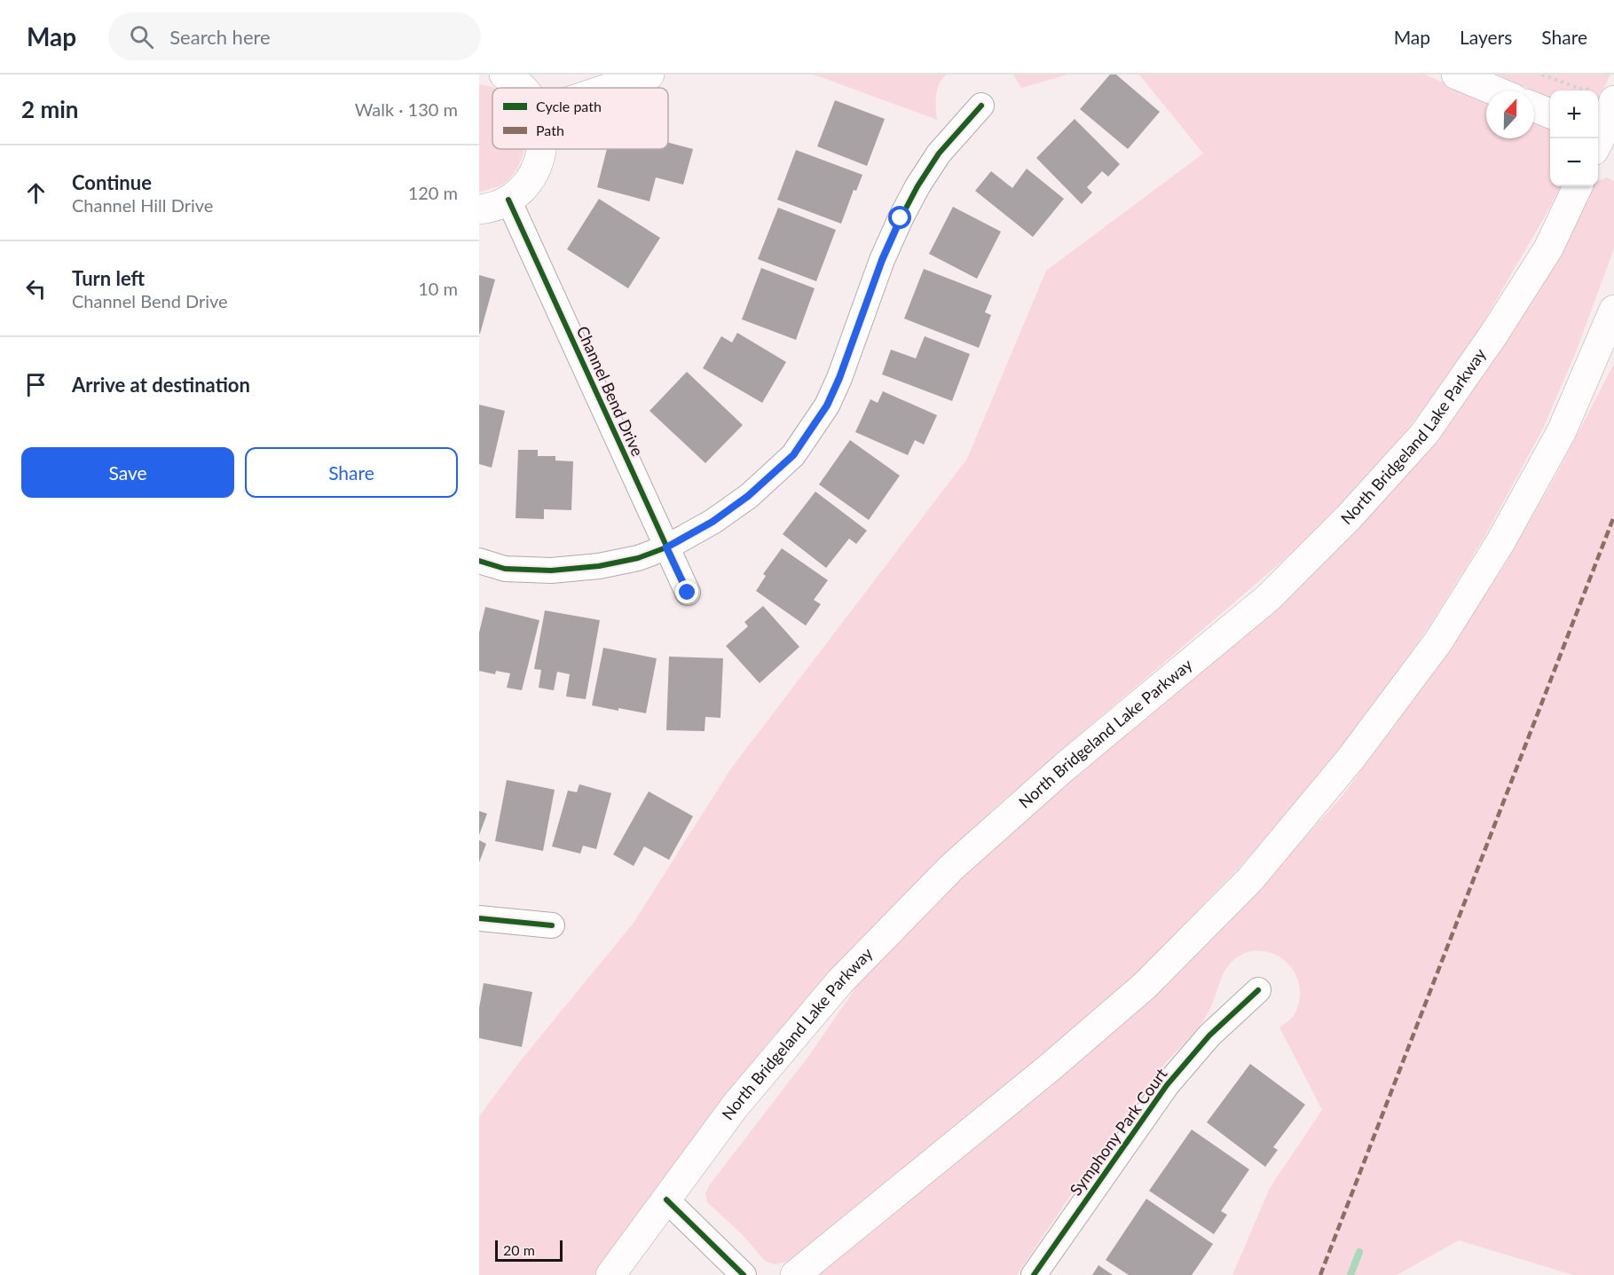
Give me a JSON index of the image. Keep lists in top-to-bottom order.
{
  "streets": {
    "main road": ["North Bridgeland Lake Parkway"],
    "street": ["Channel Bend Drive", "Symphony Park Court"]
  },
  "legend": ["Cycle path", "Path"],
  "scale_bar": "20 m",
  "north": "top",
  "page": {
    "header": "Map",
    "search": "Search here",
    "nav": ["Map", "Layers", "Share"],
    "heading": ["2 min", "Walk · 130 m"],
    "map_buttons": ["+", "−"],
    "list": [
      ["Continue", "Channel Hill Drive", "120 m"],
      ["Turn left", "Channel Bend Drive", "10 m"],
      "Arrive at destination"
    ],
    "buttons": ["Save", "Share"],
    "scale": "20 m"
  }
}
